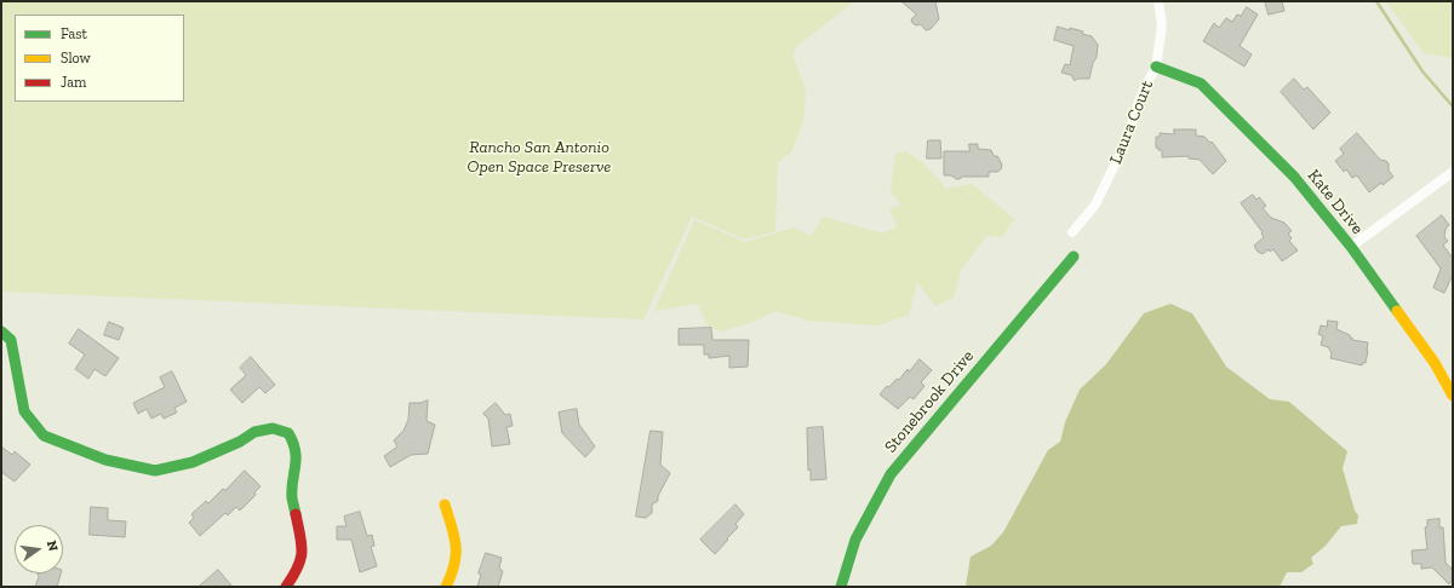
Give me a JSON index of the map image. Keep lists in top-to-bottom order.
{
  "streets": {
    "street": ["Laura Court", "Kate Drive", "Stonebrook Drive"]
  },
  "crossings": [
    ["Laura Court", "Kate Drive"]
  ],
  "parks": ["Rancho San Antonio Open Space Preserve"],
  "legend": ["Fast", "Slow", "Jam"],
  "north": "right"
}
